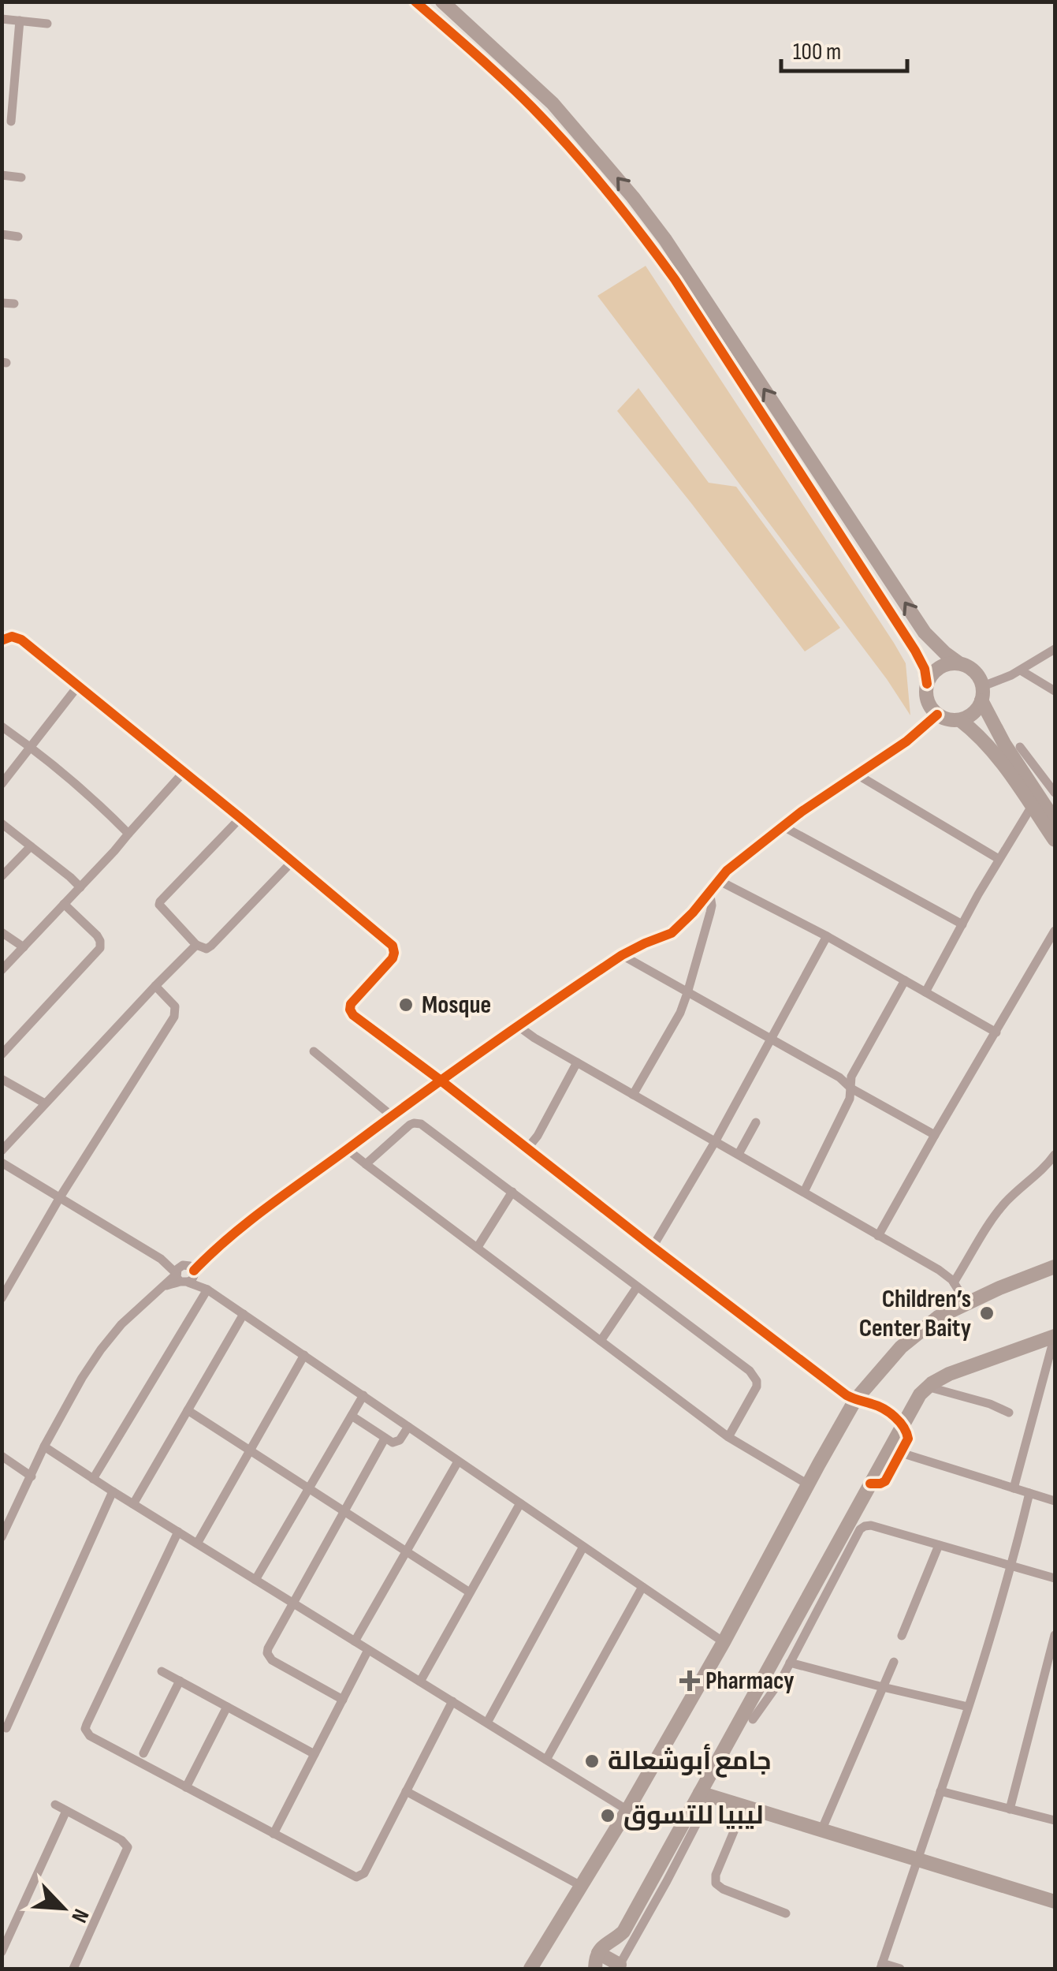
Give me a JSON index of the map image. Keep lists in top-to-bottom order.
{
  "places": {
    "other": [
      "Mosque",
      "Children’s Center Baity",
      "جامع أبوشعالة",
      "ليبيا للتسوق"
    ],
    "health": ["Pharmacy"]
  },
  "scale_bar": "100 m",
  "north": "bottom right"
}
